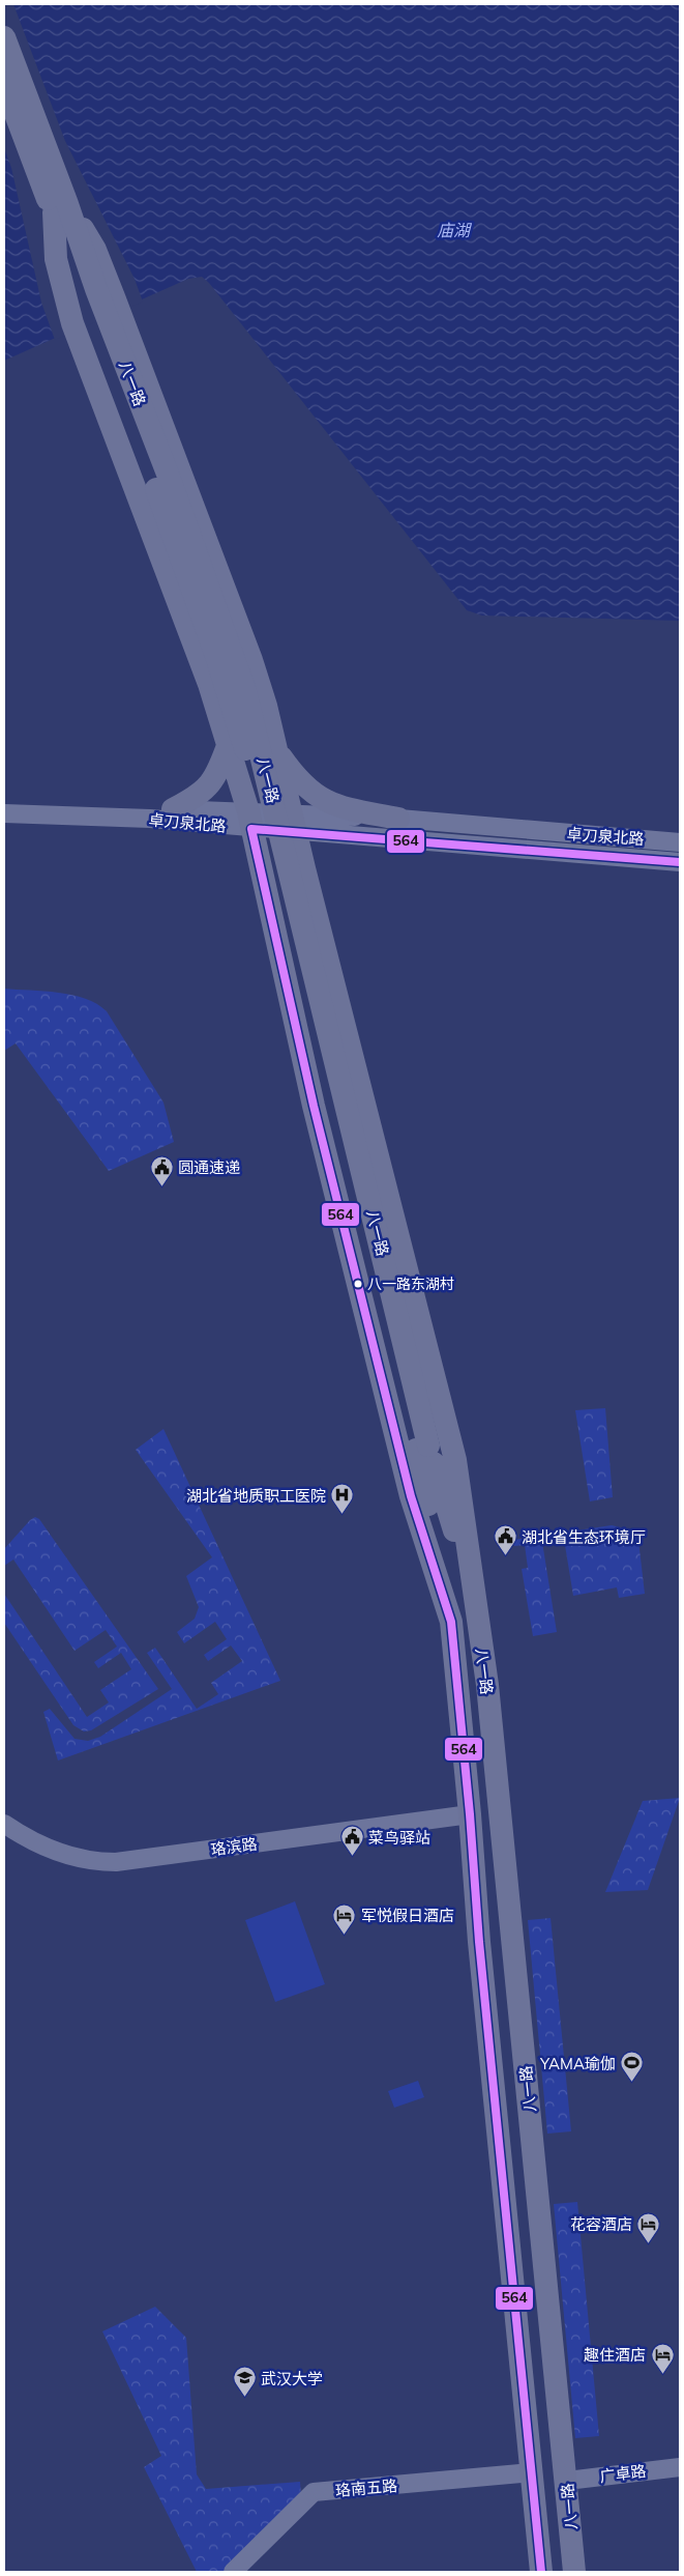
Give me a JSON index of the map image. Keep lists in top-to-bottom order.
{
  "streets": {
    "main road": ["八一路"],
    "street": [
      "卓刀泉北路",
      "珞滨路",
      "广卓路",
      "珞南五路"
    ]
  },
  "crossings": [
    ["八一路", "卓刀泉北路"],
    ["八一路", "珞滨路"],
    ["八一路", "广卓路"],
    ["八一路", "珞南五路"]
  ],
  "water": ["庙湖"],
  "places": {
    "public building": ["圆通速递", "湖北省生态环境厅", "菜鸟驿站"],
    "other": ["八一路东湖村"],
    "hospital": ["湖北省地质职工医院"],
    "hotel": ["军悦假日酒店", "花容酒店", "趣住酒店"],
    "sports": ["YAMA瑜伽"],
    "school or university": ["武汉大学"]
  },
  "lines": ["transit line 564"]
}
